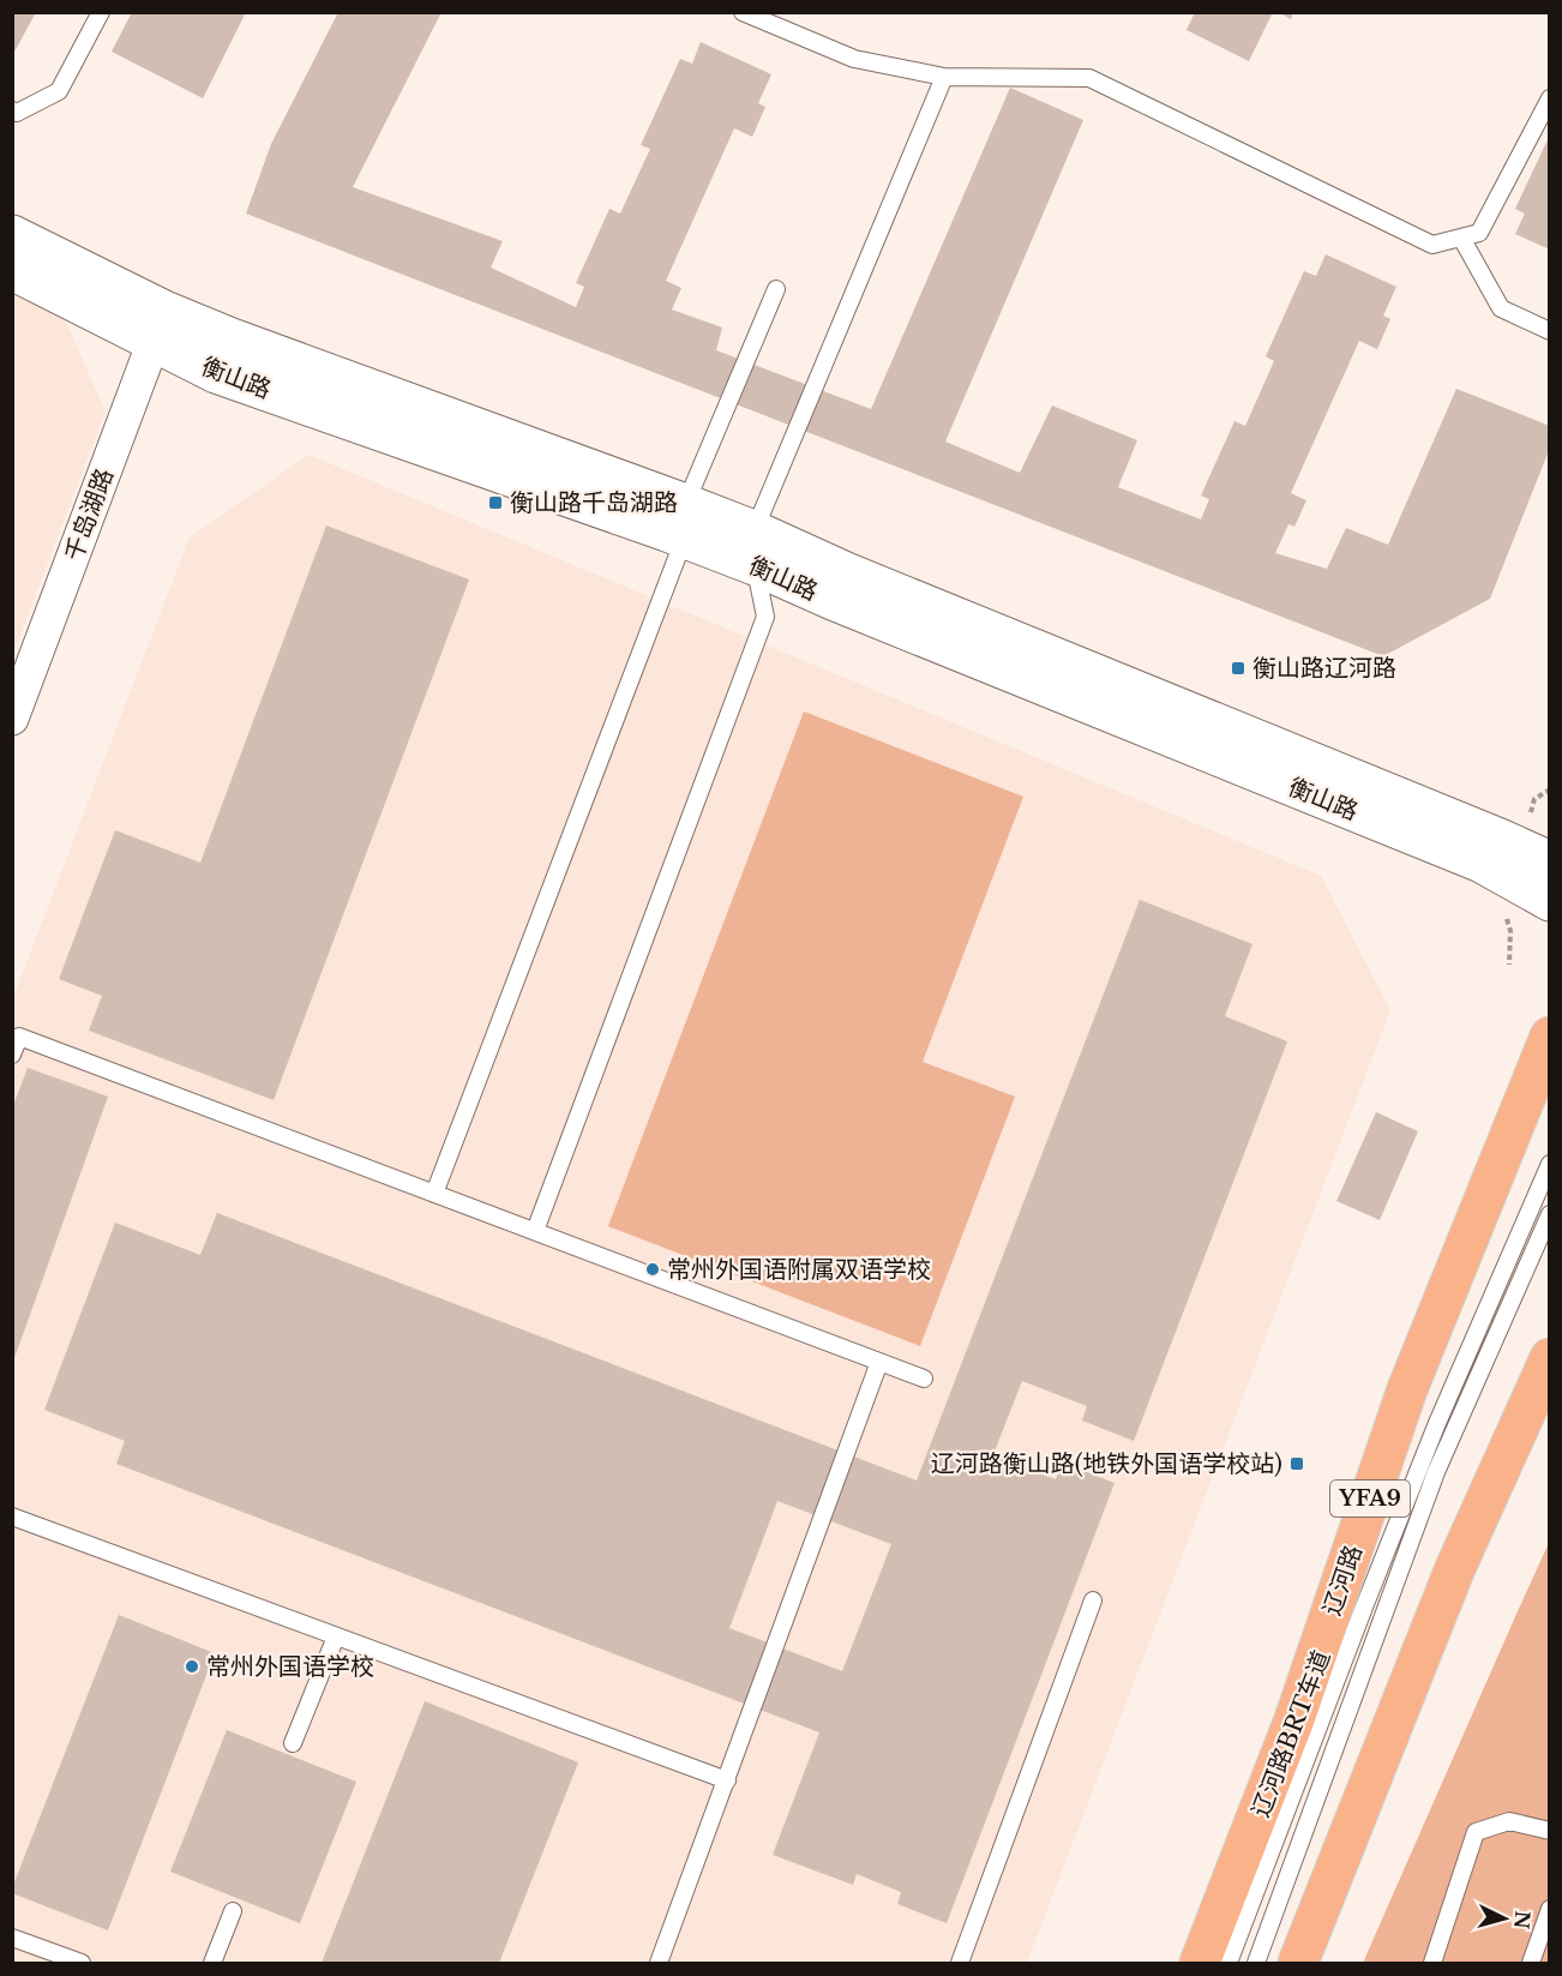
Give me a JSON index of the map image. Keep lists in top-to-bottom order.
{
  "streets": {
    "main road": ["YFA9", "辽河路"],
    "street": ["衡山路", "千岛湖路"],
    "lane": ["辽河路BRT车道"]
  },
  "crossings": [
    ["衡山路", "千岛湖路"]
  ],
  "places": {
    "transit": ["衡山路千岛湖路", "衡山路辽河路", "辽河路衡山路(地铁外国语学校站)"],
    "other": ["常州外国语附属双语学校", "常州外国语学校"]
  },
  "north": "right"
}
